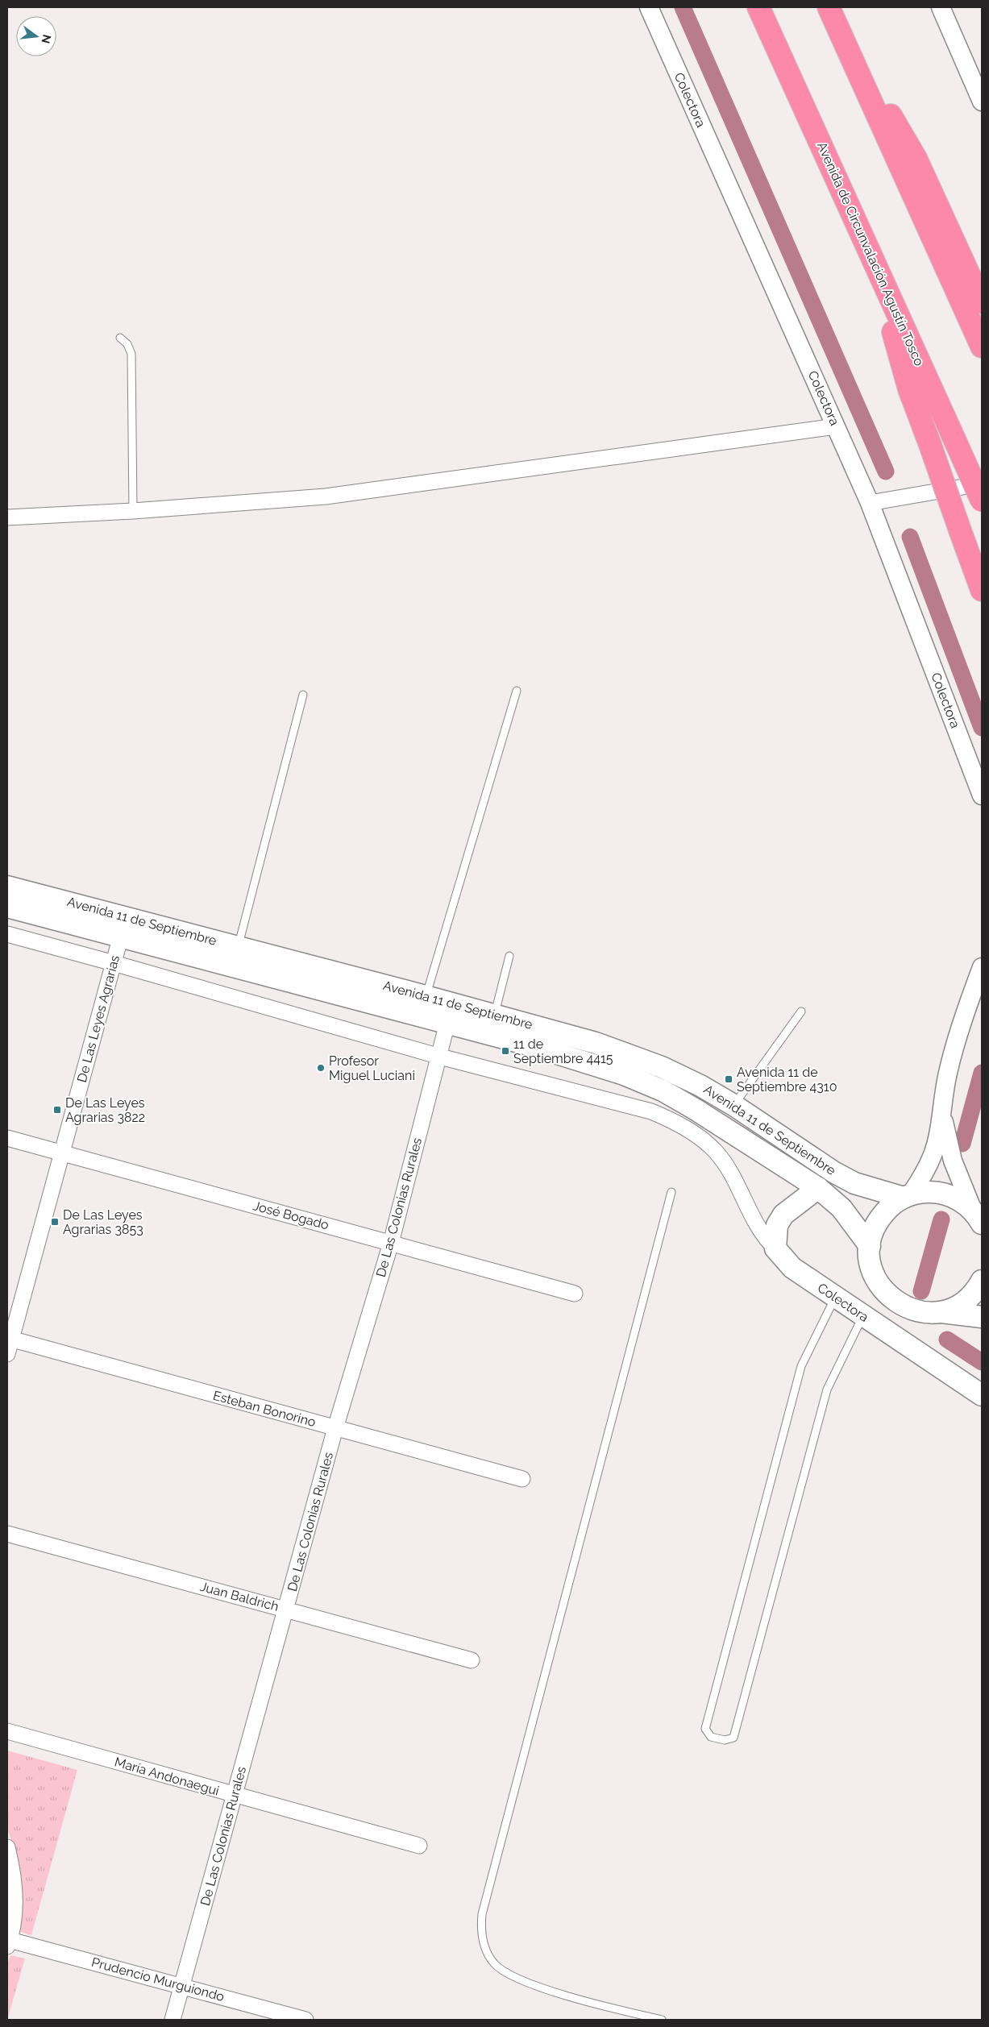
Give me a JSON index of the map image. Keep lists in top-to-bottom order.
{
  "streets": {
    "highway": ["Avenida de Circunvalación Agustín Tosco"],
    "main road": ["Colectora", "Avenida 11 de Septiembre"],
    "street": [
      "De Las Leyes Agrarias",
      "De Las Colonias Rurales",
      "José Bogado",
      "Esteban Bonorino",
      "Juan Baldrich",
      "María Andonaegui",
      "Prudencio Murguiondo"
    ]
  },
  "crossings": [
    ["Avenida 11 de Septiembre", "De Las Leyes Agrarias"],
    ["Avenida 11 de Septiembre", "De Las Colonias Rurales"],
    ["De Las Leyes Agrarias", "José Bogado"],
    ["De Las Leyes Agrarias", "Esteban Bonorino"],
    ["De Las Colonias Rurales", "José Bogado"],
    ["De Las Colonias Rurales", "Esteban Bonorino"],
    ["De Las Colonias Rurales", "Juan Baldrich"],
    ["De Las Colonias Rurales", "María Andonaegui"],
    ["De Las Colonias Rurales", "Prudencio Murguiondo"]
  ],
  "places": {
    "transit": [
      "11 de Septiembre 4415",
      "Avenida 11 de Septiembre 4310",
      "De Las Leyes Agrarias 3822",
      "De Las Leyes Agrarias 3853"
    ],
    "other": ["Profesor Miguel Luciani"]
  },
  "north": "right"
}
